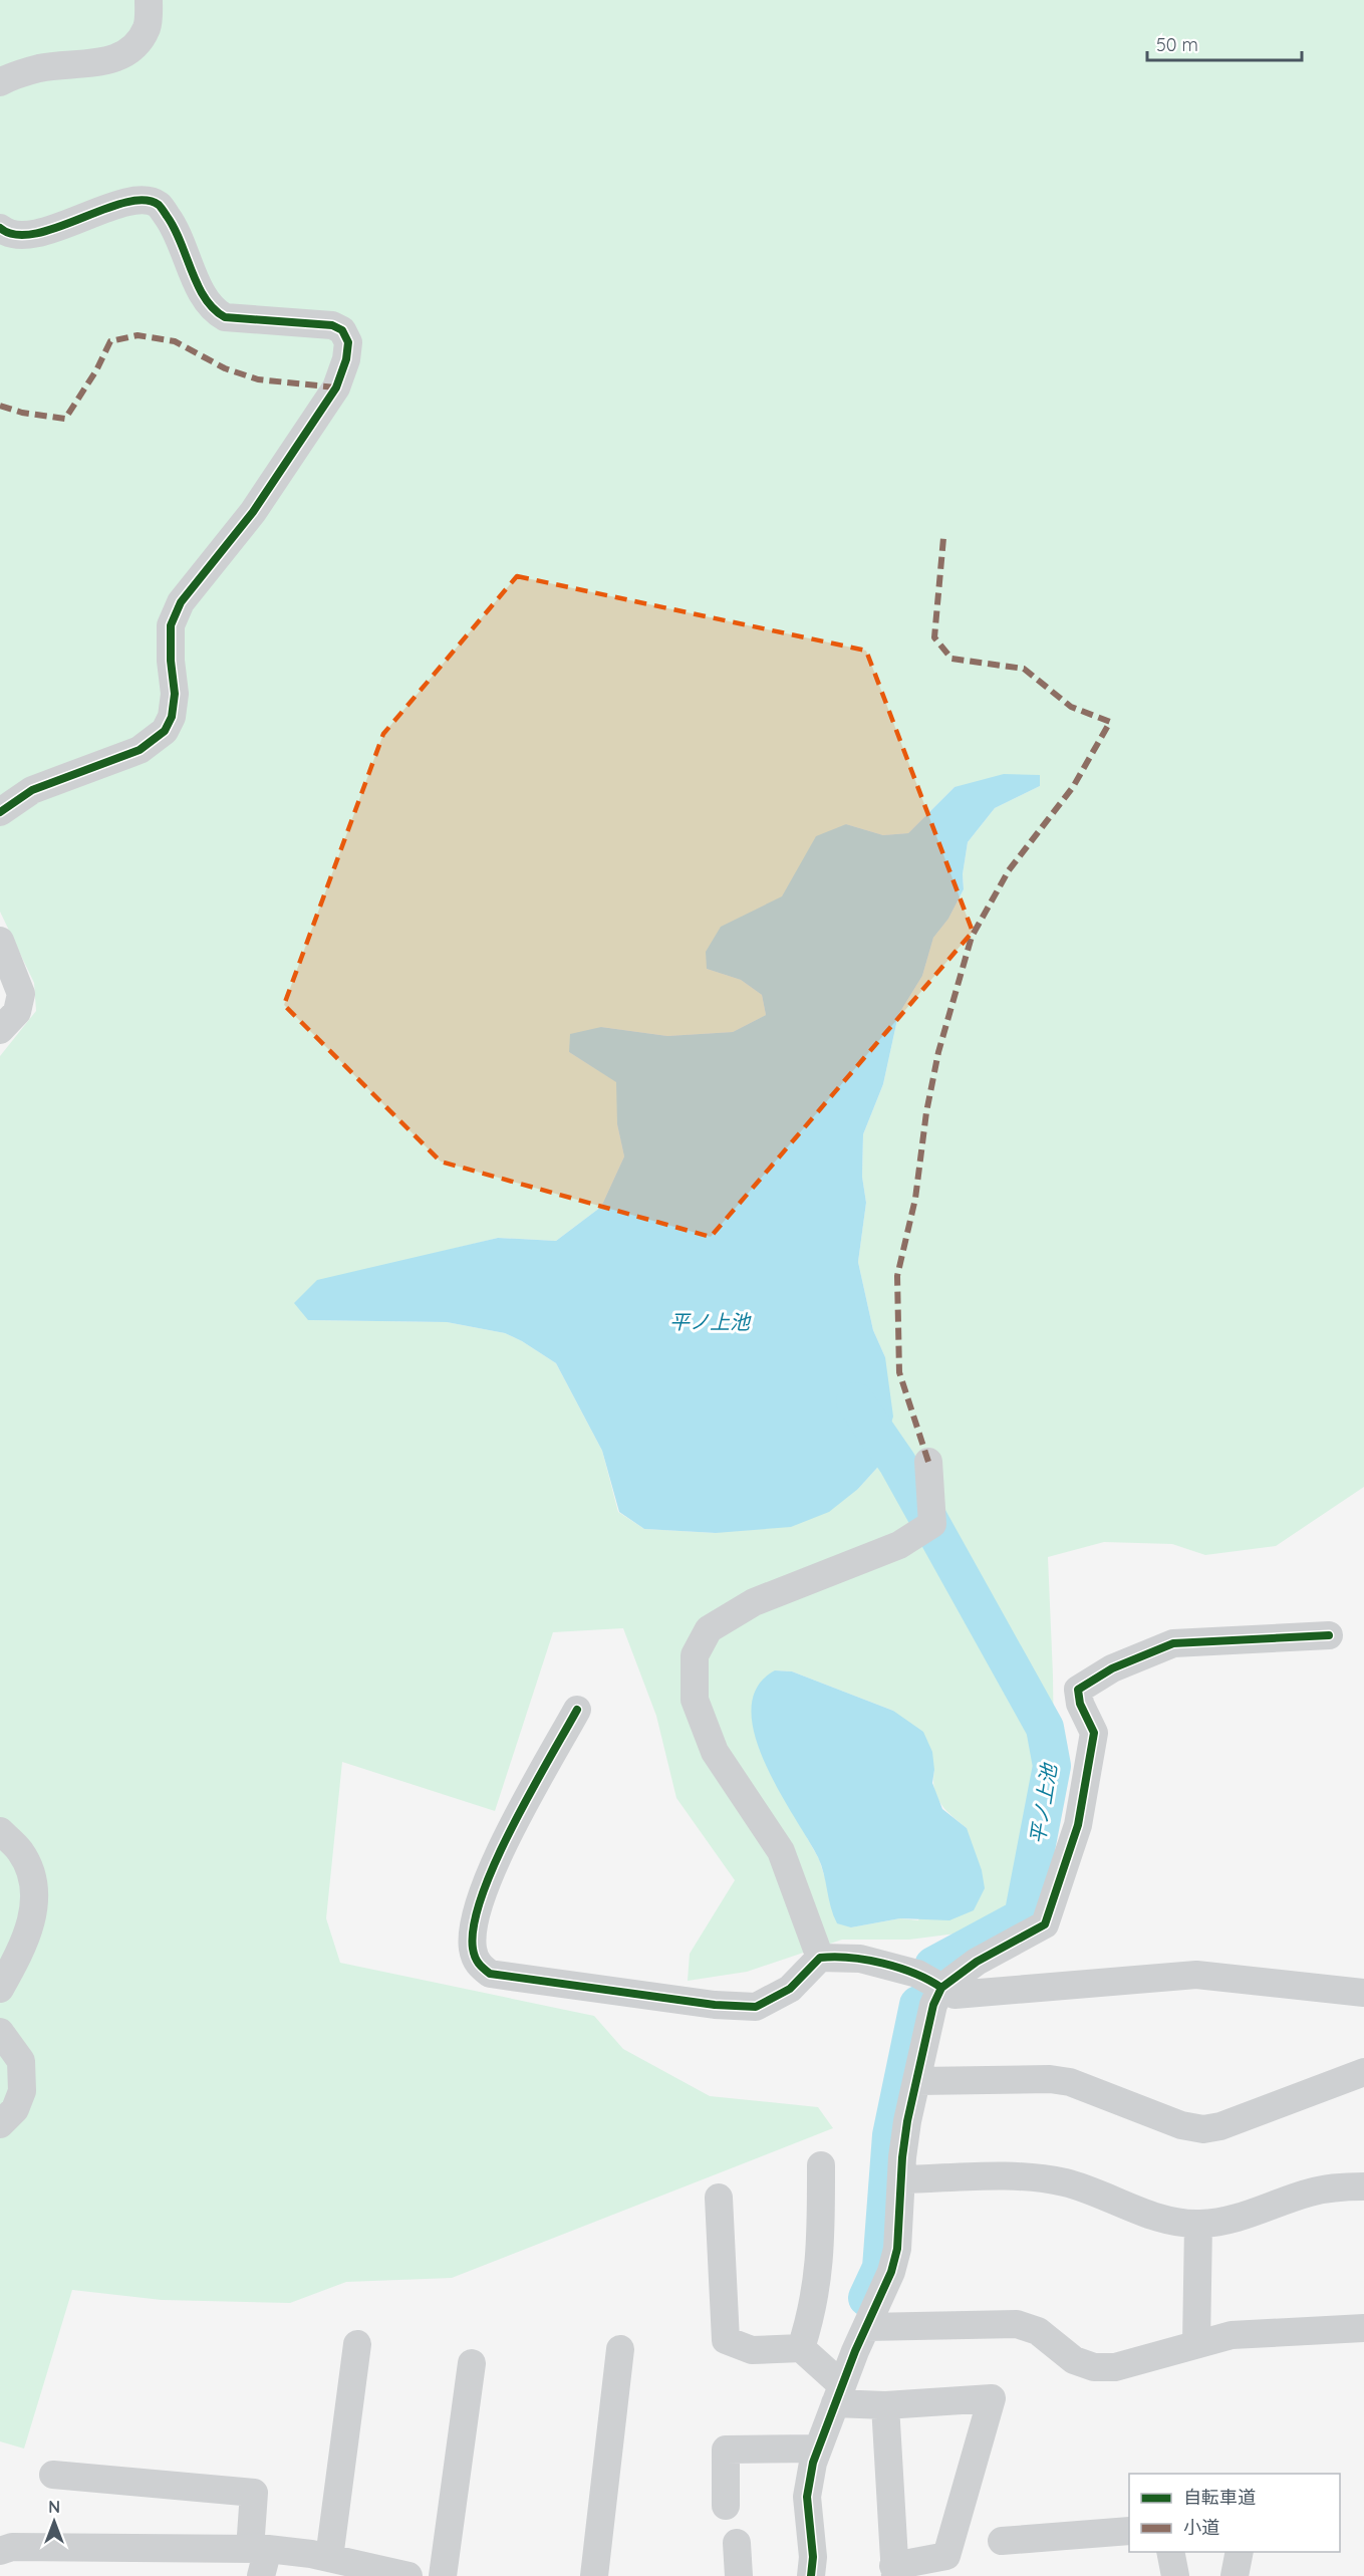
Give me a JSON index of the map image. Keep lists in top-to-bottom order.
{
  "water": ["平ノ上池"],
  "legend": ["自転車道", "小道"],
  "scale_bar": "50 m",
  "north": "top"
}
